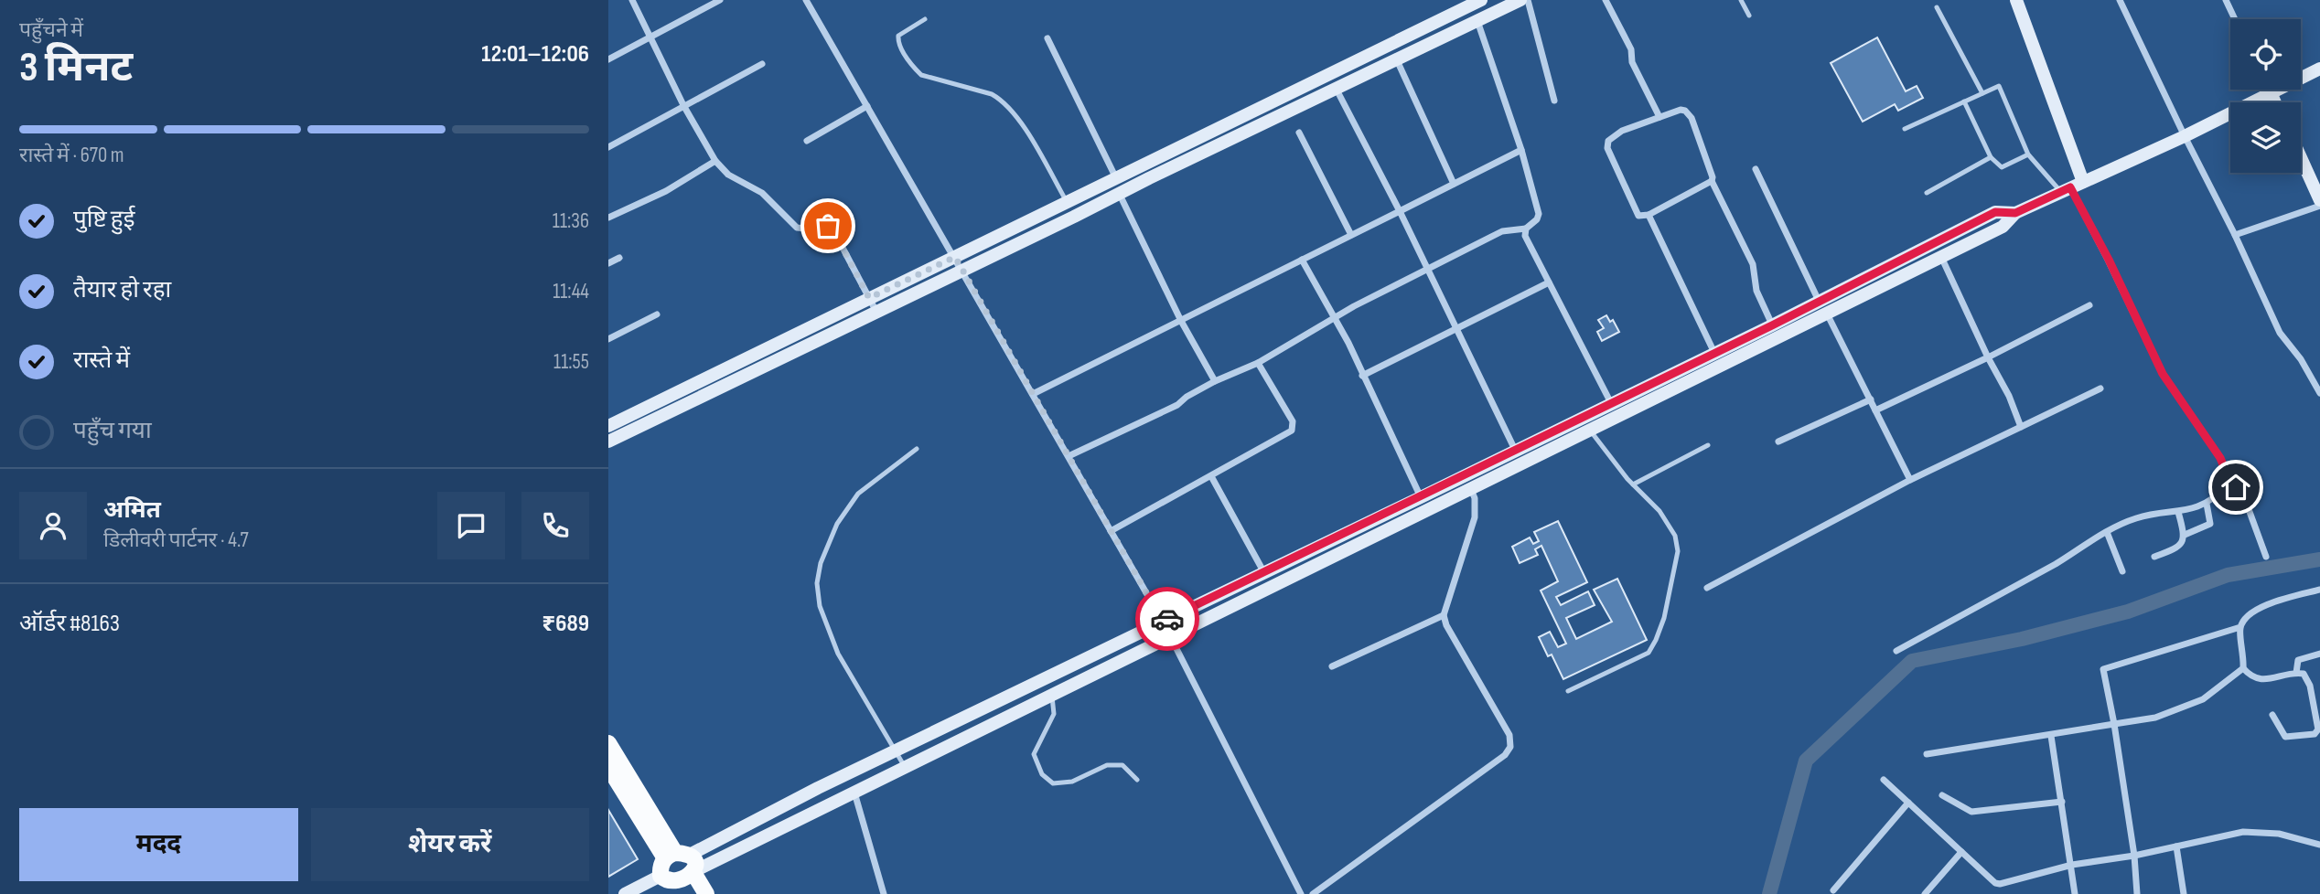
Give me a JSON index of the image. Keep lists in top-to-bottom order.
{
  "page": {
    "heading": ["3 मिनट", "पहुँचने में", "12:01–12:06"],
    "panel": [
      "अमित",
      "डिलीवरी पार्टनर · 4.7",
      "ऑर्डर #8163",
      "₹689"
    ],
    "bar": "रास्ते में · 670 m",
    "list": [
      ["पुष्टि हुई", "11:36"],
      ["तैयार हो रहा", "11:44"],
      ["रास्ते में", "11:55"],
      "पहुँच गया"
    ],
    "buttons": ["मदद", "शेयर करें"]
  }
}
